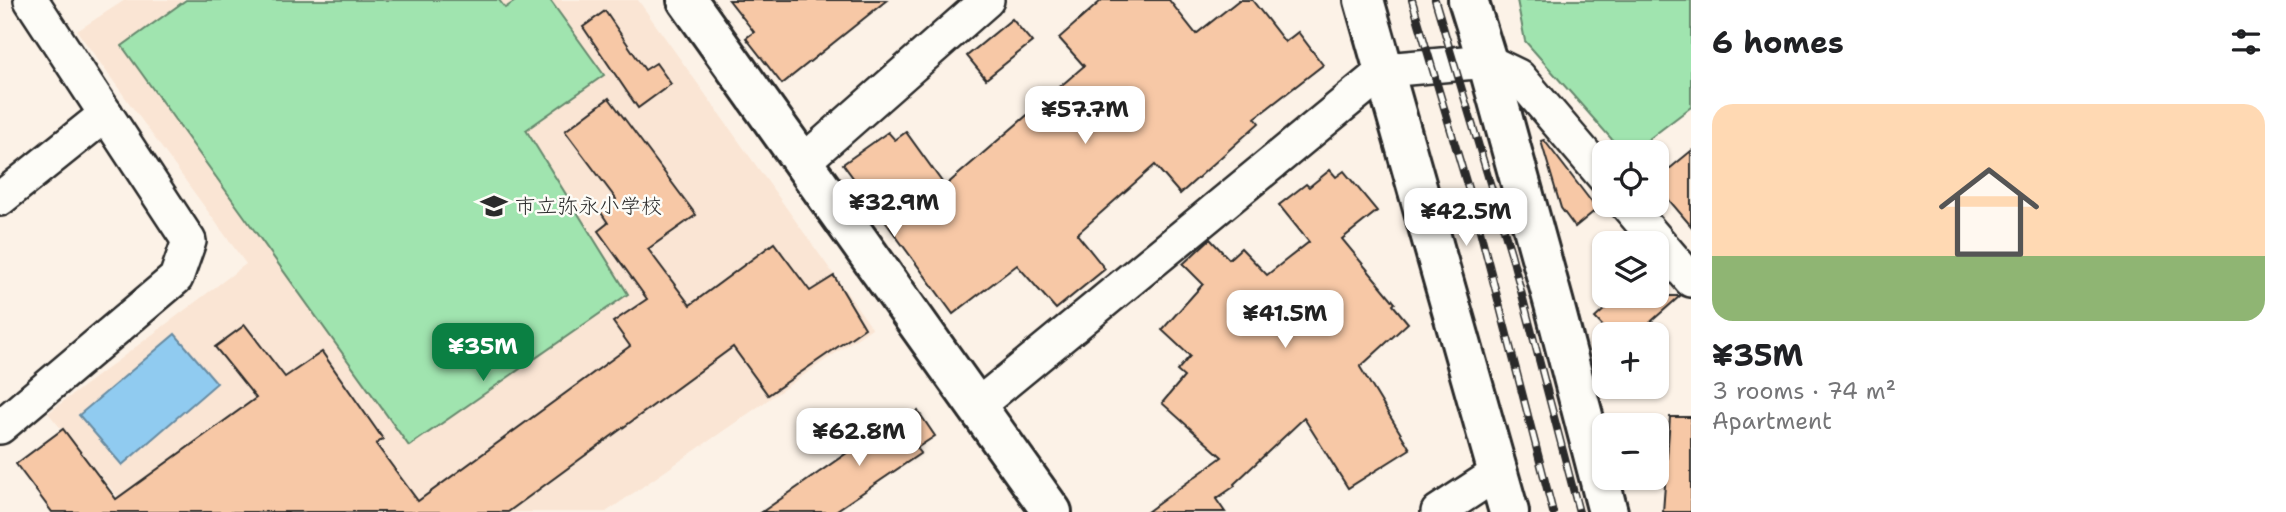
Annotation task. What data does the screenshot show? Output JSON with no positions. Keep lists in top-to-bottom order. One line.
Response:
{"places":{"school or university":["市立弥永小学校"]},"page":{"heading":"6 homes","list":[{"name":"¥35M","note":"3 rooms · 74 m² · Apartment"}],"price":["¥57.7M","¥32.9M","¥42.5M","¥41.5M","¥35M","¥62.8M"],"map_buttons":["+","−"]}}
